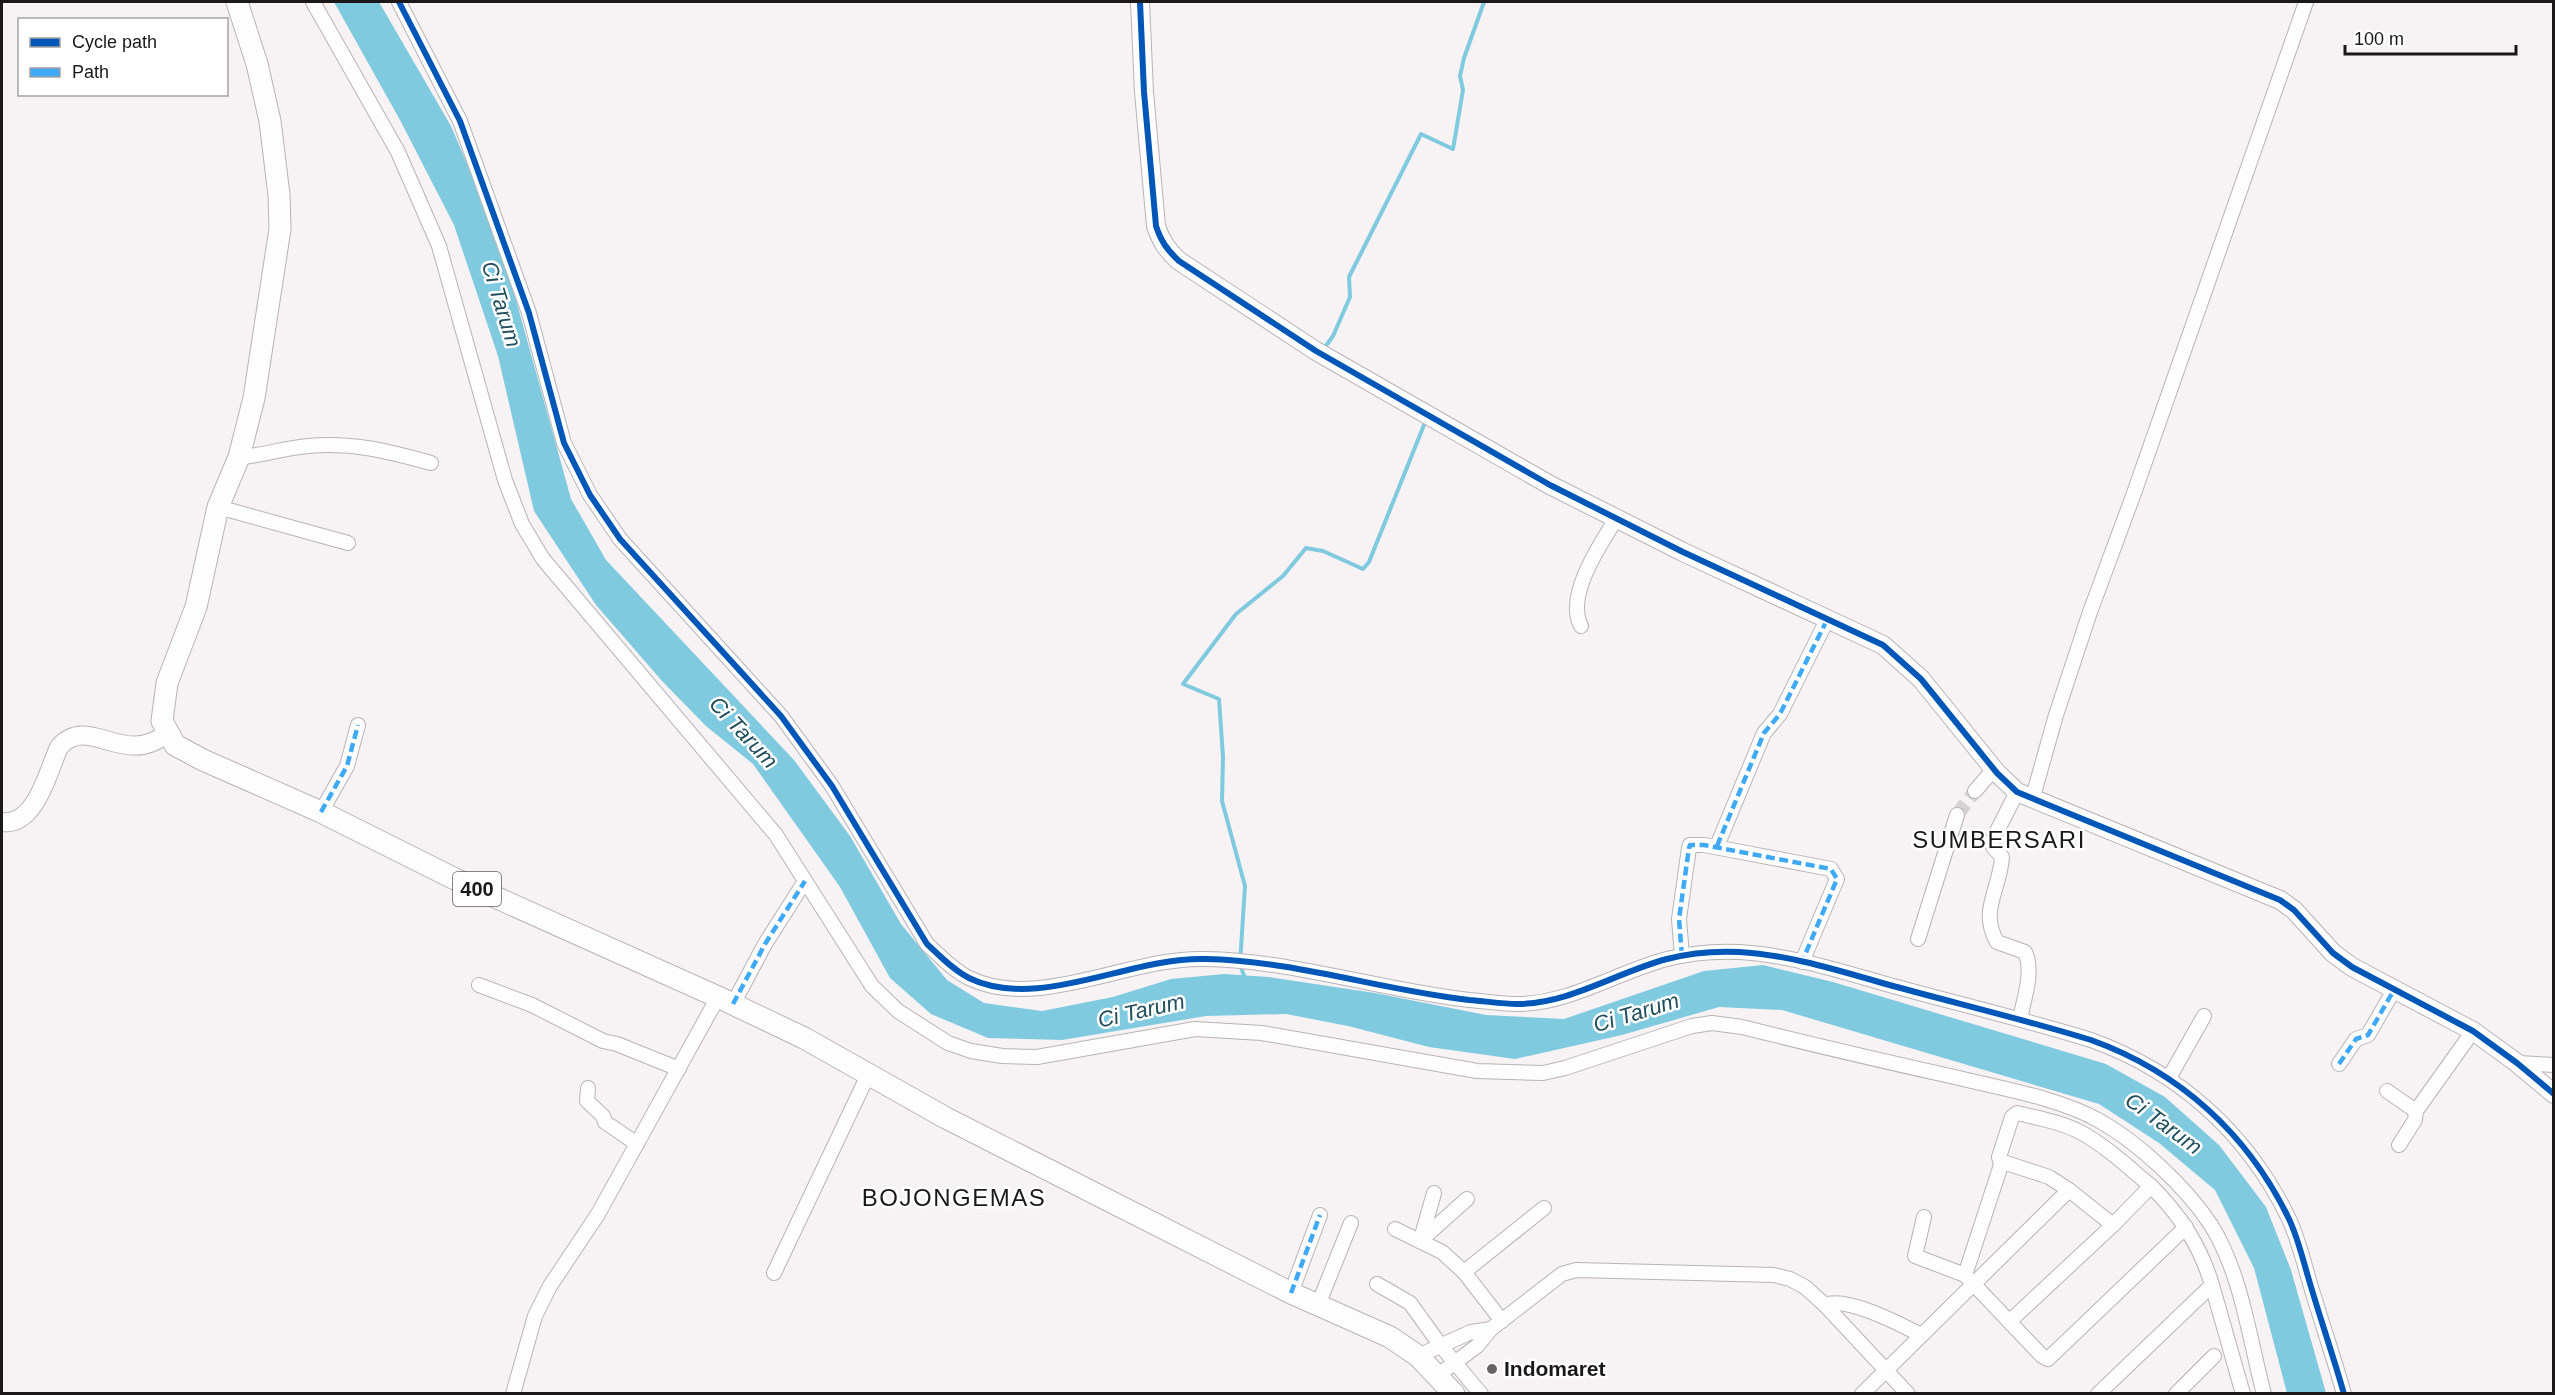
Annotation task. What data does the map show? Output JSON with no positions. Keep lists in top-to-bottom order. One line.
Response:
{"streets":{"main road":["400"]},"districts":["SUMBERSARI","BOJONGEMAS"],"water":["Ci Tarum"],"places":["Indomaret"],"legend":["Cycle path","Path"],"scale_bar":"100 m"}
